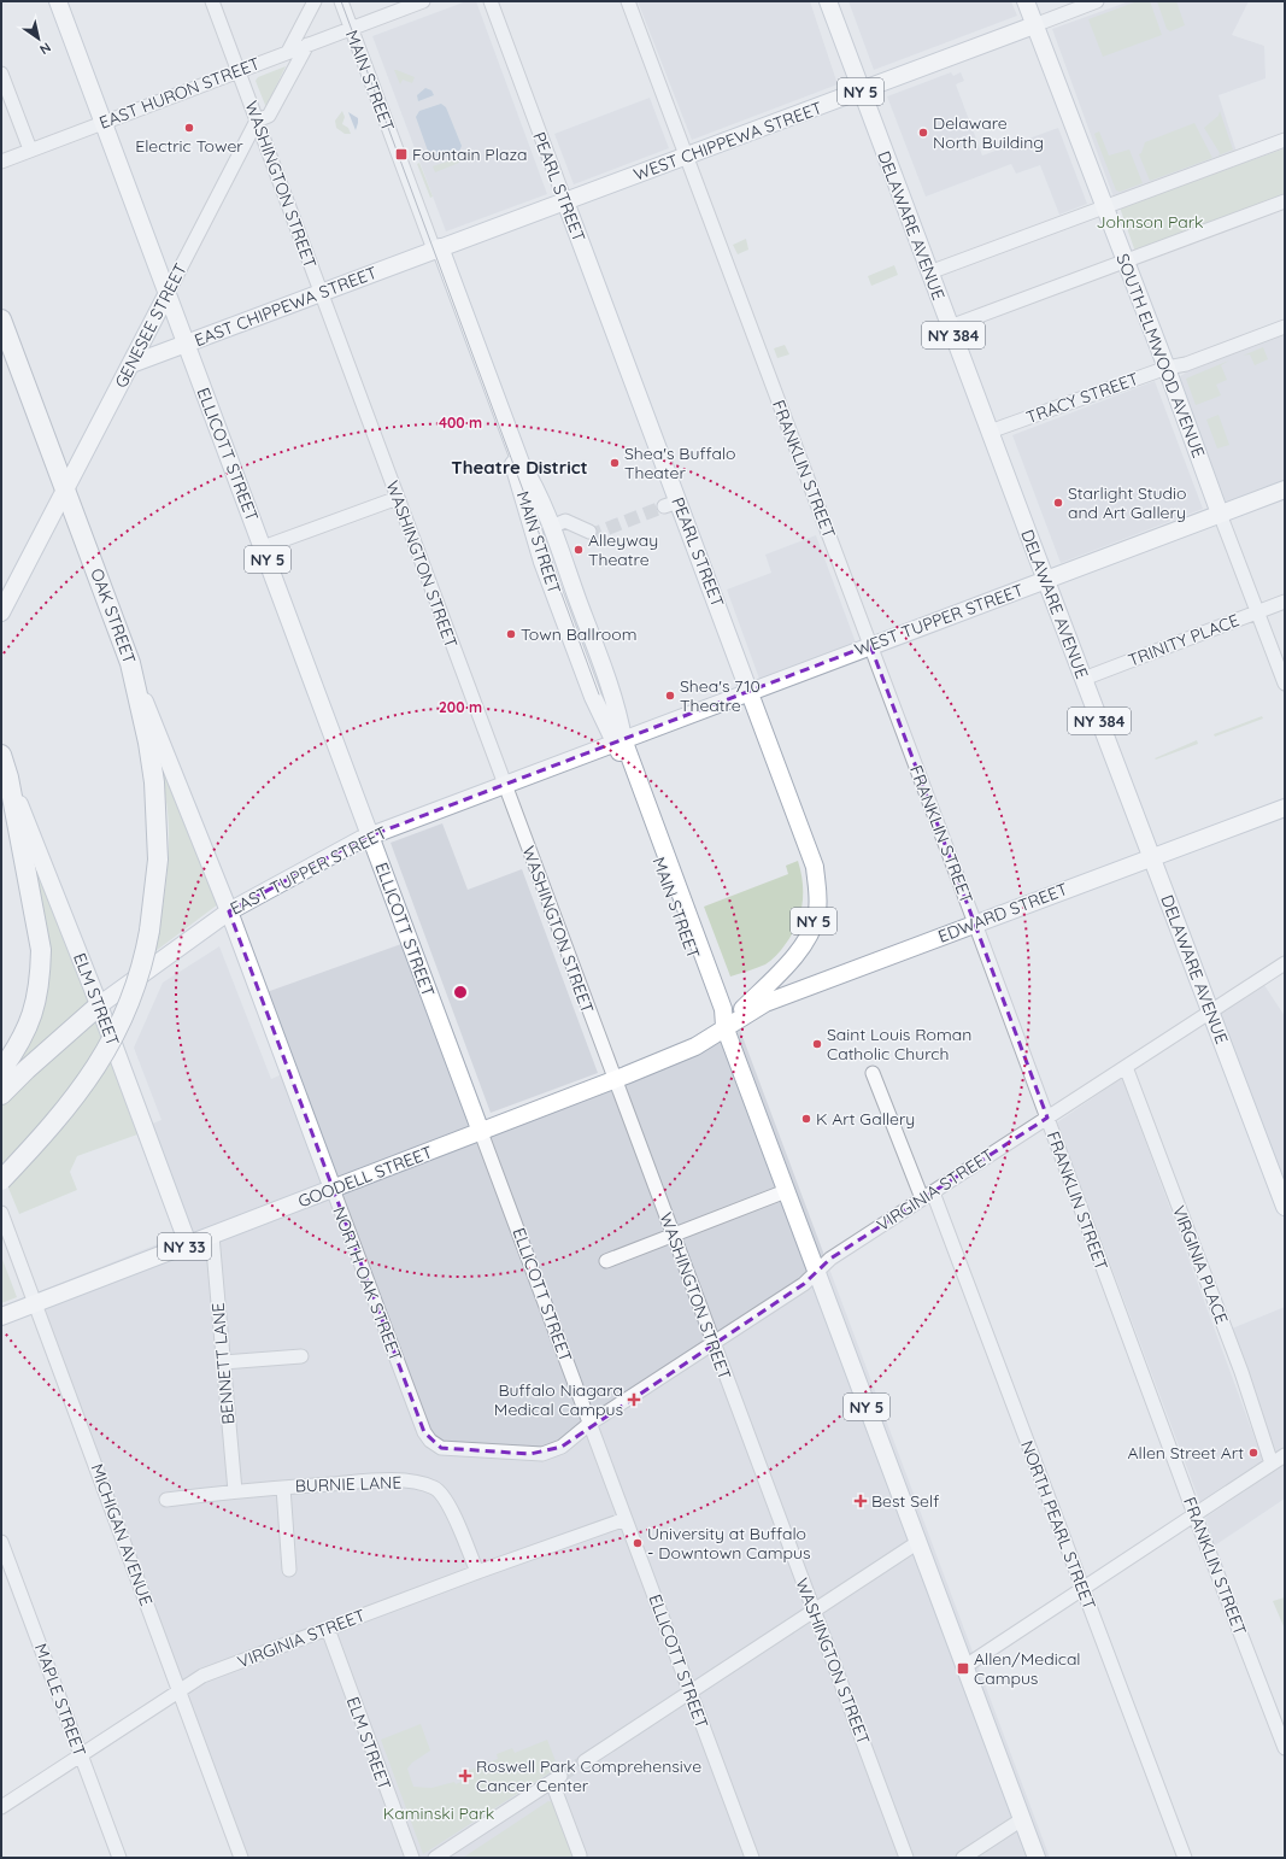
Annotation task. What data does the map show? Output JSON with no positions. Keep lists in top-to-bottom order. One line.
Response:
{"streets":{"highway":["OAK STREET","ELM STREET"],"main road":["MAIN STREET","NY 5","WEST CHIPPEWA STREET","PEARL STREET","DELAWARE AVENUE","EAST CHIPPEWA STREET","GENESEE STREET","NY 384","SOUTH ELMWOOD AVENUE","ELLICOTT STREET","WEST TUPPER STREET","EAST TUPPER STREET","EDWARD STREET","GOODELL STREET","NY 33","NORTH OAK STREET"],"street":["EAST HURON STREET","WASHINGTON STREET","TRACY STREET","FRANKLIN STREET","TRINITY PLACE","VIRGINIA STREET","VIRGINIA PLACE","BENNETT LANE","BURNIE LANE","NORTH PEARL STREET","MICHIGAN AVENUE","MAPLE STREET"]},"crossings":[["MAIN STREET","EAST HURON STREET"],["MAIN STREET","WEST CHIPPEWA STREET"],["MAIN STREET","EAST CHIPPEWA STREET"],["MAIN STREET","WEST TUPPER STREET"],["MAIN STREET","EAST TUPPER STREET"],["NY 5","PEARL STREET"],["NY 5","EDWARD STREET"],["NY 5","GOODELL STREET"],["NY 5","VIRGINIA STREET"],["EAST HURON STREET","WASHINGTON STREET"],["EAST HURON STREET","GENESEE STREET"],["EAST HURON STREET","ELLICOTT STREET"],["WEST CHIPPEWA STREET","PEARL STREET"],["WEST CHIPPEWA STREET","DELAWARE AVENUE"],["WEST CHIPPEWA STREET","EAST CHIPPEWA STREET"],["WEST CHIPPEWA STREET","SOUTH ELMWOOD AVENUE"],["WEST CHIPPEWA STREET","FRANKLIN STREET"],["WASHINGTON STREET","EAST CHIPPEWA STREET"],["WASHINGTON STREET","GENESEE STREET"],["WASHINGTON STREET","EAST TUPPER STREET"],["WASHINGTON STREET","GOODELL STREET"],["WASHINGTON STREET","VIRGINIA STREET"],["PEARL STREET","WEST TUPPER STREET"],["PEARL STREET","EDWARD STREET"],["PEARL STREET","GOODELL STREET"],["DELAWARE AVENUE","TRACY STREET"],["DELAWARE AVENUE","WEST TUPPER STREET"],["DELAWARE AVENUE","TRINITY PLACE"],["DELAWARE AVENUE","EDWARD STREET"],["DELAWARE AVENUE","VIRGINIA STREET"],["EAST CHIPPEWA STREET","GENESEE STREET"],["EAST CHIPPEWA STREET","ELLICOTT STREET"],["GENESEE STREET","ELLICOTT STREET"],["GENESEE STREET","OAK STREET"],["SOUTH ELMWOOD AVENUE","TRACY STREET"],["SOUTH ELMWOOD AVENUE","WEST TUPPER STREET"],["SOUTH ELMWOOD AVENUE","TRINITY PLACE"],["ELLICOTT STREET","EAST TUPPER STREET"],["ELLICOTT STREET","GOODELL STREET"],["ELLICOTT STREET","VIRGINIA STREET"],["ELLICOTT STREET","NORTH OAK STREET"],["FRANKLIN STREET","WEST TUPPER STREET"],["FRANKLIN STREET","EDWARD STREET"],["FRANKLIN STREET","VIRGINIA STREET"],["OAK STREET","EAST TUPPER STREET"],["OAK STREET","NORTH OAK STREET"],["WEST TUPPER STREET","EAST TUPPER STREET"],["EAST TUPPER STREET","ELM STREET"],["EAST TUPPER STREET","NORTH OAK STREET"],["EDWARD STREET","GOODELL STREET"],["ELM STREET","GOODELL STREET"],["ELM STREET","VIRGINIA STREET"],["GOODELL STREET","NORTH OAK STREET"],["GOODELL STREET","BENNETT LANE"],["GOODELL STREET","MICHIGAN AVENUE"],["VIRGINIA STREET","VIRGINIA PLACE"],["VIRGINIA STREET","NORTH OAK STREET"],["VIRGINIA STREET","BURNIE LANE"],["VIRGINIA STREET","NORTH PEARL STREET"],["VIRGINIA STREET","MICHIGAN AVENUE"],["VIRGINIA STREET","MAPLE STREET"],["BENNETT LANE","BURNIE LANE"]],"districts":["Theatre District"],"parks":["Johnson Park","Kaminski Park"],"places":{"other":["Electric Tower","Delaware North Building","Shea's Buffalo Theater","Starlight Studio and Art Gallery","Alleyway Theatre","Town Ballroom","Shea's 710 Theatre","Saint Louis Roman Catholic Church","K Art Gallery","Allen Street Art","University at Buffalo - Downtown Campus"],"transit":["Fountain Plaza","Allen/Medical Campus"],"health":["Buffalo Niagara Medical Campus","Best Self","Roswell Park Comprehensive Cancer Center"]},"north":"bottom right","rings":["400 m","200 m"]}
